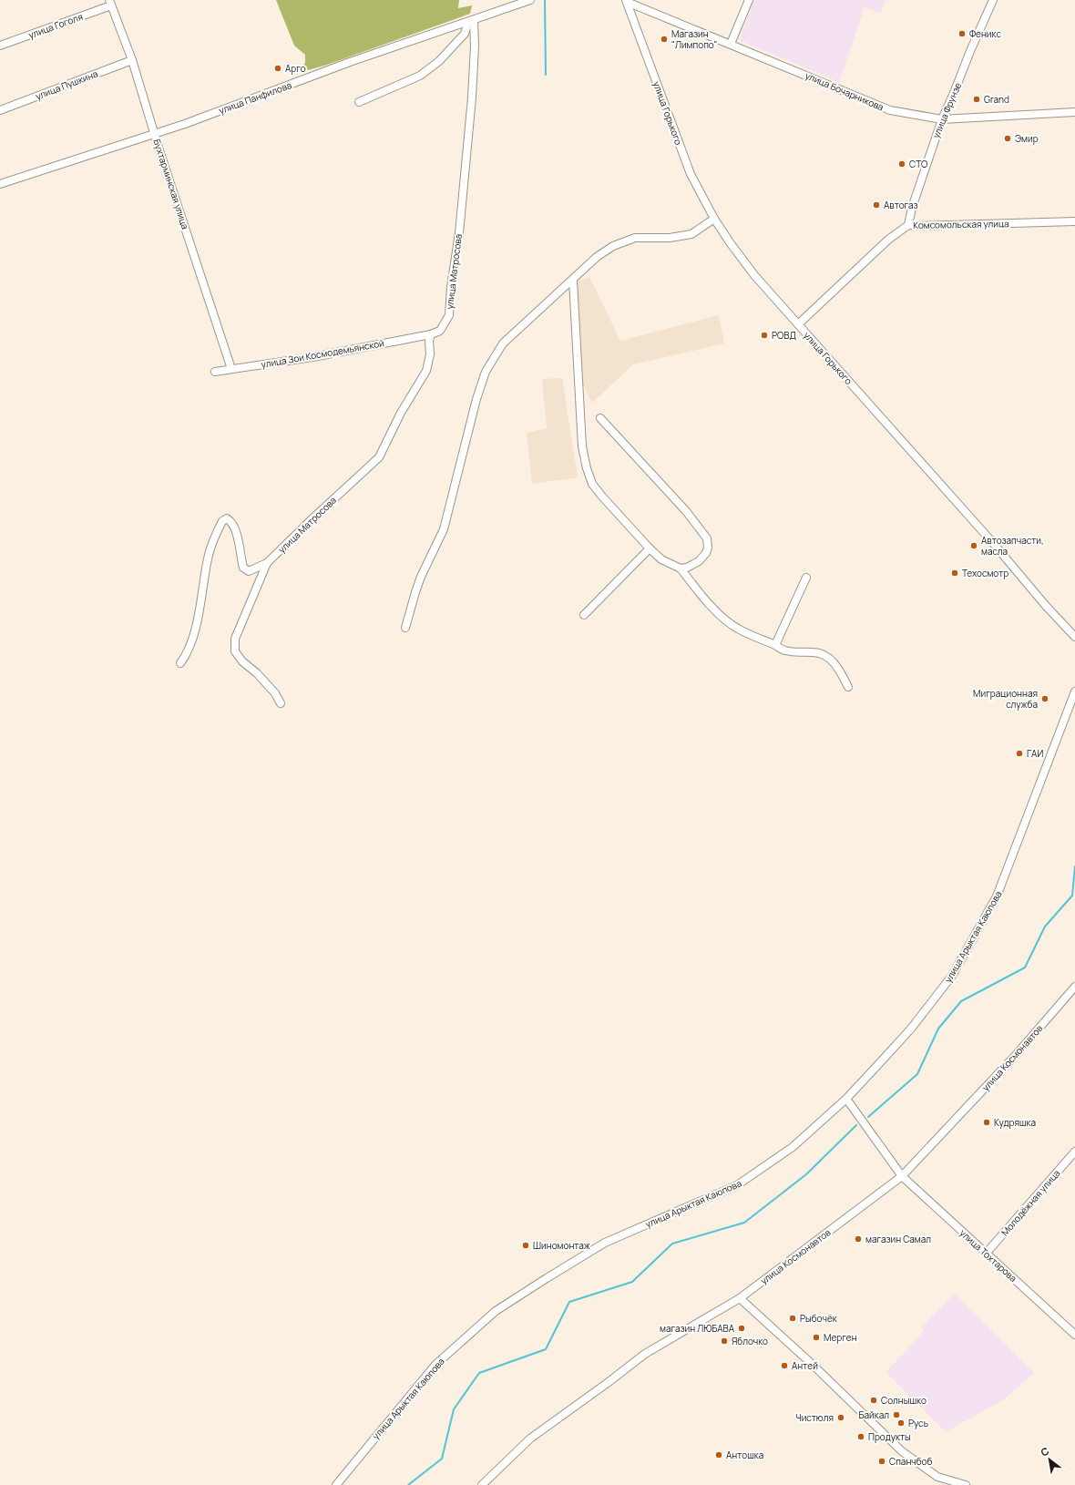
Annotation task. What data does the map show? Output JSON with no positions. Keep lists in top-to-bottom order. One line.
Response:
{"streets":{"street":["улица Гоголя","улица Пушкина","улица Бочарникова","улица Панфилова","улица Фрунзе","улица Горького","Бухтарминская улица","Комсомольская улица","улица Матросова","улица Зои Космодемьянской","улица Арыктая Каюпова","улица Космонавтов","Молодёжная улица","улица Тохтарова"]},"crossings":[["улица Гоголя","Бухтарминская улица"],["улица Пушкина","Бухтарминская улица"],["улица Бочарникова","улица Фрунзе"],["улица Бочарникова","улица Горького"],["улица Панфилова","Бухтарминская улица"],["улица Панфилова","улица Матросова"],["улица Фрунзе","Комсомольская улица"],["улица Горького","Комсомольская улица"],["Бухтарминская улица","улица Зои Космодемьянской"],["улица Матросова","улица Зои Космодемьянской"],["улица Арыктая Каюпова","улица Тохтарова"],["улица Космонавтов","улица Тохтарова"],["Молодёжная улица","улица Тохтарова"]],"places":["Феникс","Магазин \"Лимпопо\"","Арго","Grand","Эмир","СТО","Автогаз","РОВД","Автозапчасти, масла","Техосмотр","Миграционная служба","ГАИ","Кудряшка","магазин Самал","Шиномонтаж","Рыбочёк","магазин ЛЮБАВА","Мерген","Яблочко","Антей","Солнышко","Байкал","Чистюля","Русь","Продукты","Антошка","Спанчбоб"],"north":"top left"}
